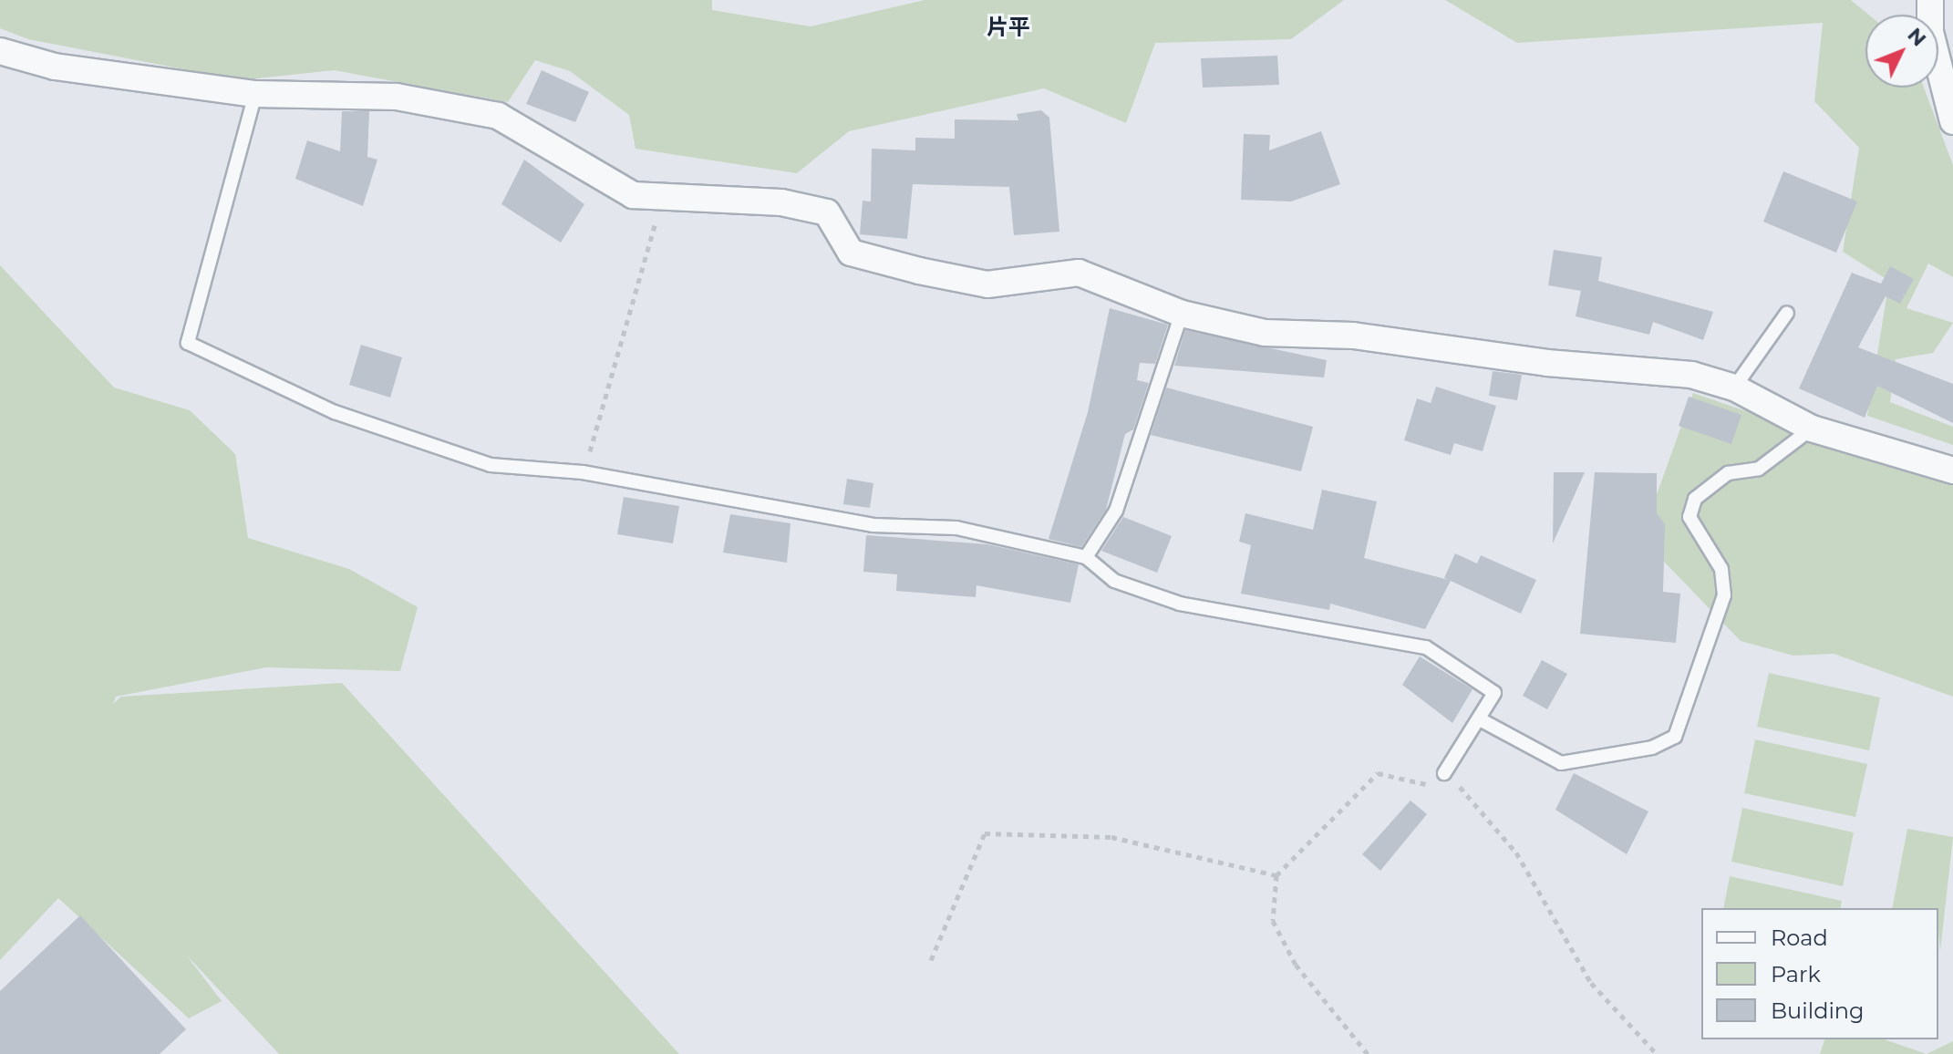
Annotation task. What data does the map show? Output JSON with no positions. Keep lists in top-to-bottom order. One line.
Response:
{"districts":["片平"],"legend":["Road","Park","Building"],"north":"top right"}
